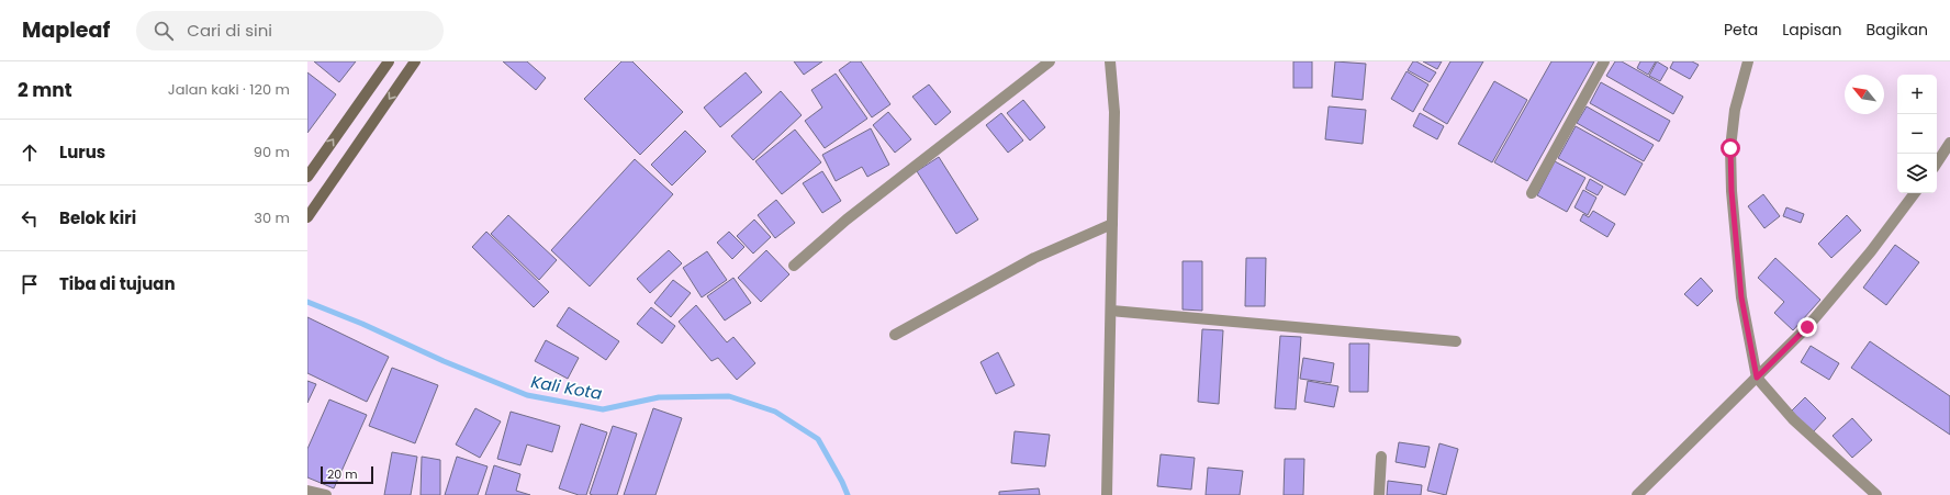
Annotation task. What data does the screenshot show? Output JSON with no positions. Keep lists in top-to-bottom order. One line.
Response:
{"water":["Kali Kota"],"scale_bar":"20 m","north":"top left","page":{"header":"Mapleaf","search":"Cari di sini","nav":["Peta","Lapisan","Bagikan"],"heading":["2 mnt","Jalan kaki · 120 m"],"map_buttons":["+","−"],"list":[["Lurus","90 m"],["Belok kiri","30 m"],"Tiba di tujuan"],"scale":"20 m"}}
